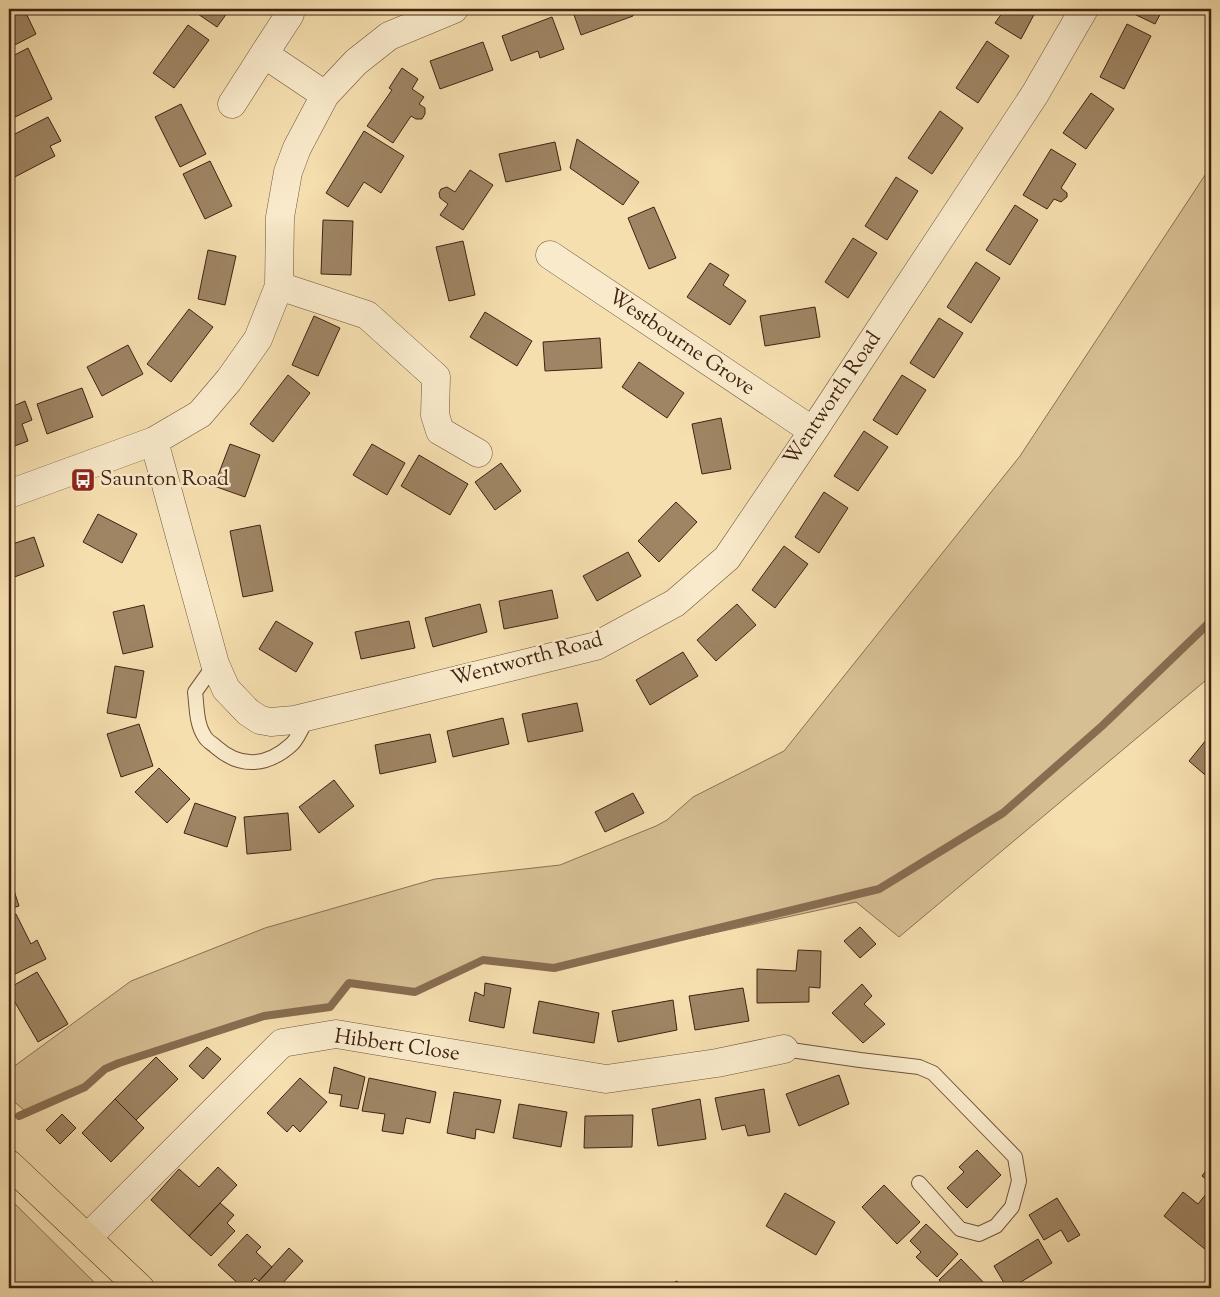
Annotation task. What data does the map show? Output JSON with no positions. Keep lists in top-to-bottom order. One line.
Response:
{"streets":{"street":["Westbourne Grove","Wentworth Road","Hibbert Close"]},"crossings":[["Westbourne Grove","Wentworth Road"]],"places":{"bus stop":["Saunton Road"]}}
